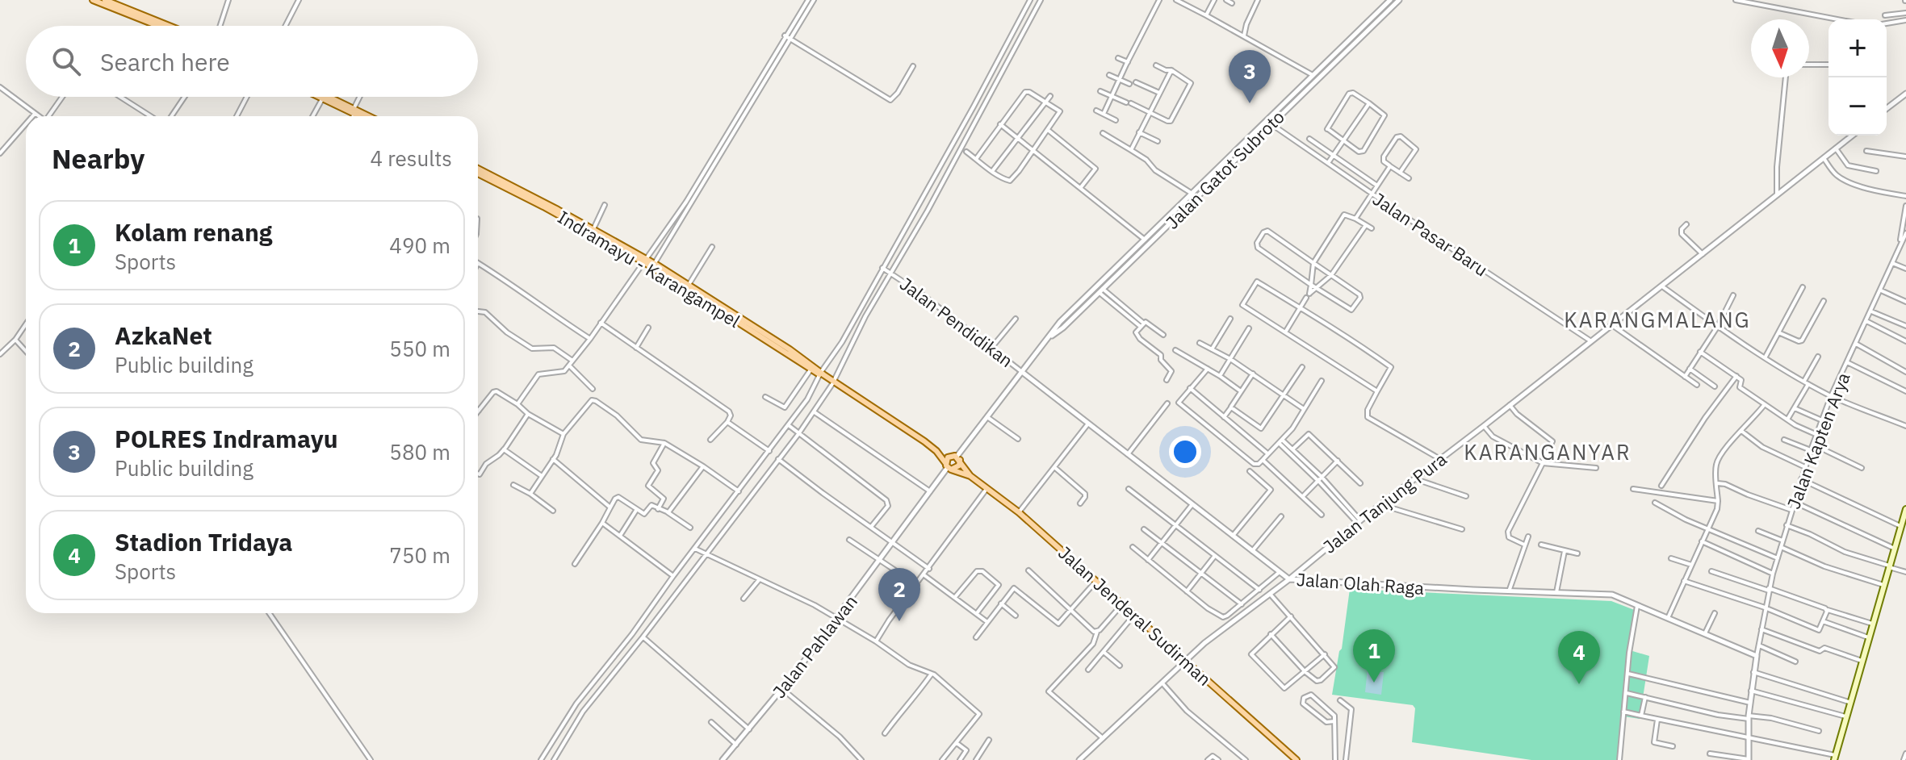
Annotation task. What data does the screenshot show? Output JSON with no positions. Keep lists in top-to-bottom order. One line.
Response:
{"streets":{"main road":["Indramayu - Karangampel","Jalan Jenderal Sudirman"],"street":["Jalan Gatot Subroto","Jalan Pasar Baru","Jalan Pendidikan","Jalan Kapten Arya","Jalan Tanjung Pura","Jalan Olah Raga","Jalan Pahlawan"]},"crossings":[["Jalan Gatot Subroto","Jalan Pasar Baru"],["Jalan Gatot Subroto","Jalan Pendidikan"],["Jalan Gatot Subroto","Jalan Olah Raga"],["Jalan Pasar Baru","Jalan Tanjung Pura"],["Jalan Pendidikan","Jalan Olah Raga"],["Jalan Kapten Arya","Jalan Olah Raga"],["Jalan Tanjung Pura","Jalan Olah Raga"],["Jalan Tanjung Pura","Jalan Jenderal Sudirman"]],"districts":["KARANGMALANG","KARANGANYAR"],"north":"bottom","page":{"map_buttons":["+","−"],"search":"Search here","pins":["3","2","1","4"],"heading":["Nearby","4 results"],"list":[{"mark":"1","name":"Kolam renang","note":"Sports","value":"490 m"},{"mark":"2","name":"AzkaNet","note":"Public building","value":"550 m"},{"mark":"3","name":"POLRES Indramayu","note":"Public building","value":"580 m"},{"mark":"4","name":"Stadion Tridaya","note":"Sports","value":"750 m"}]}}
